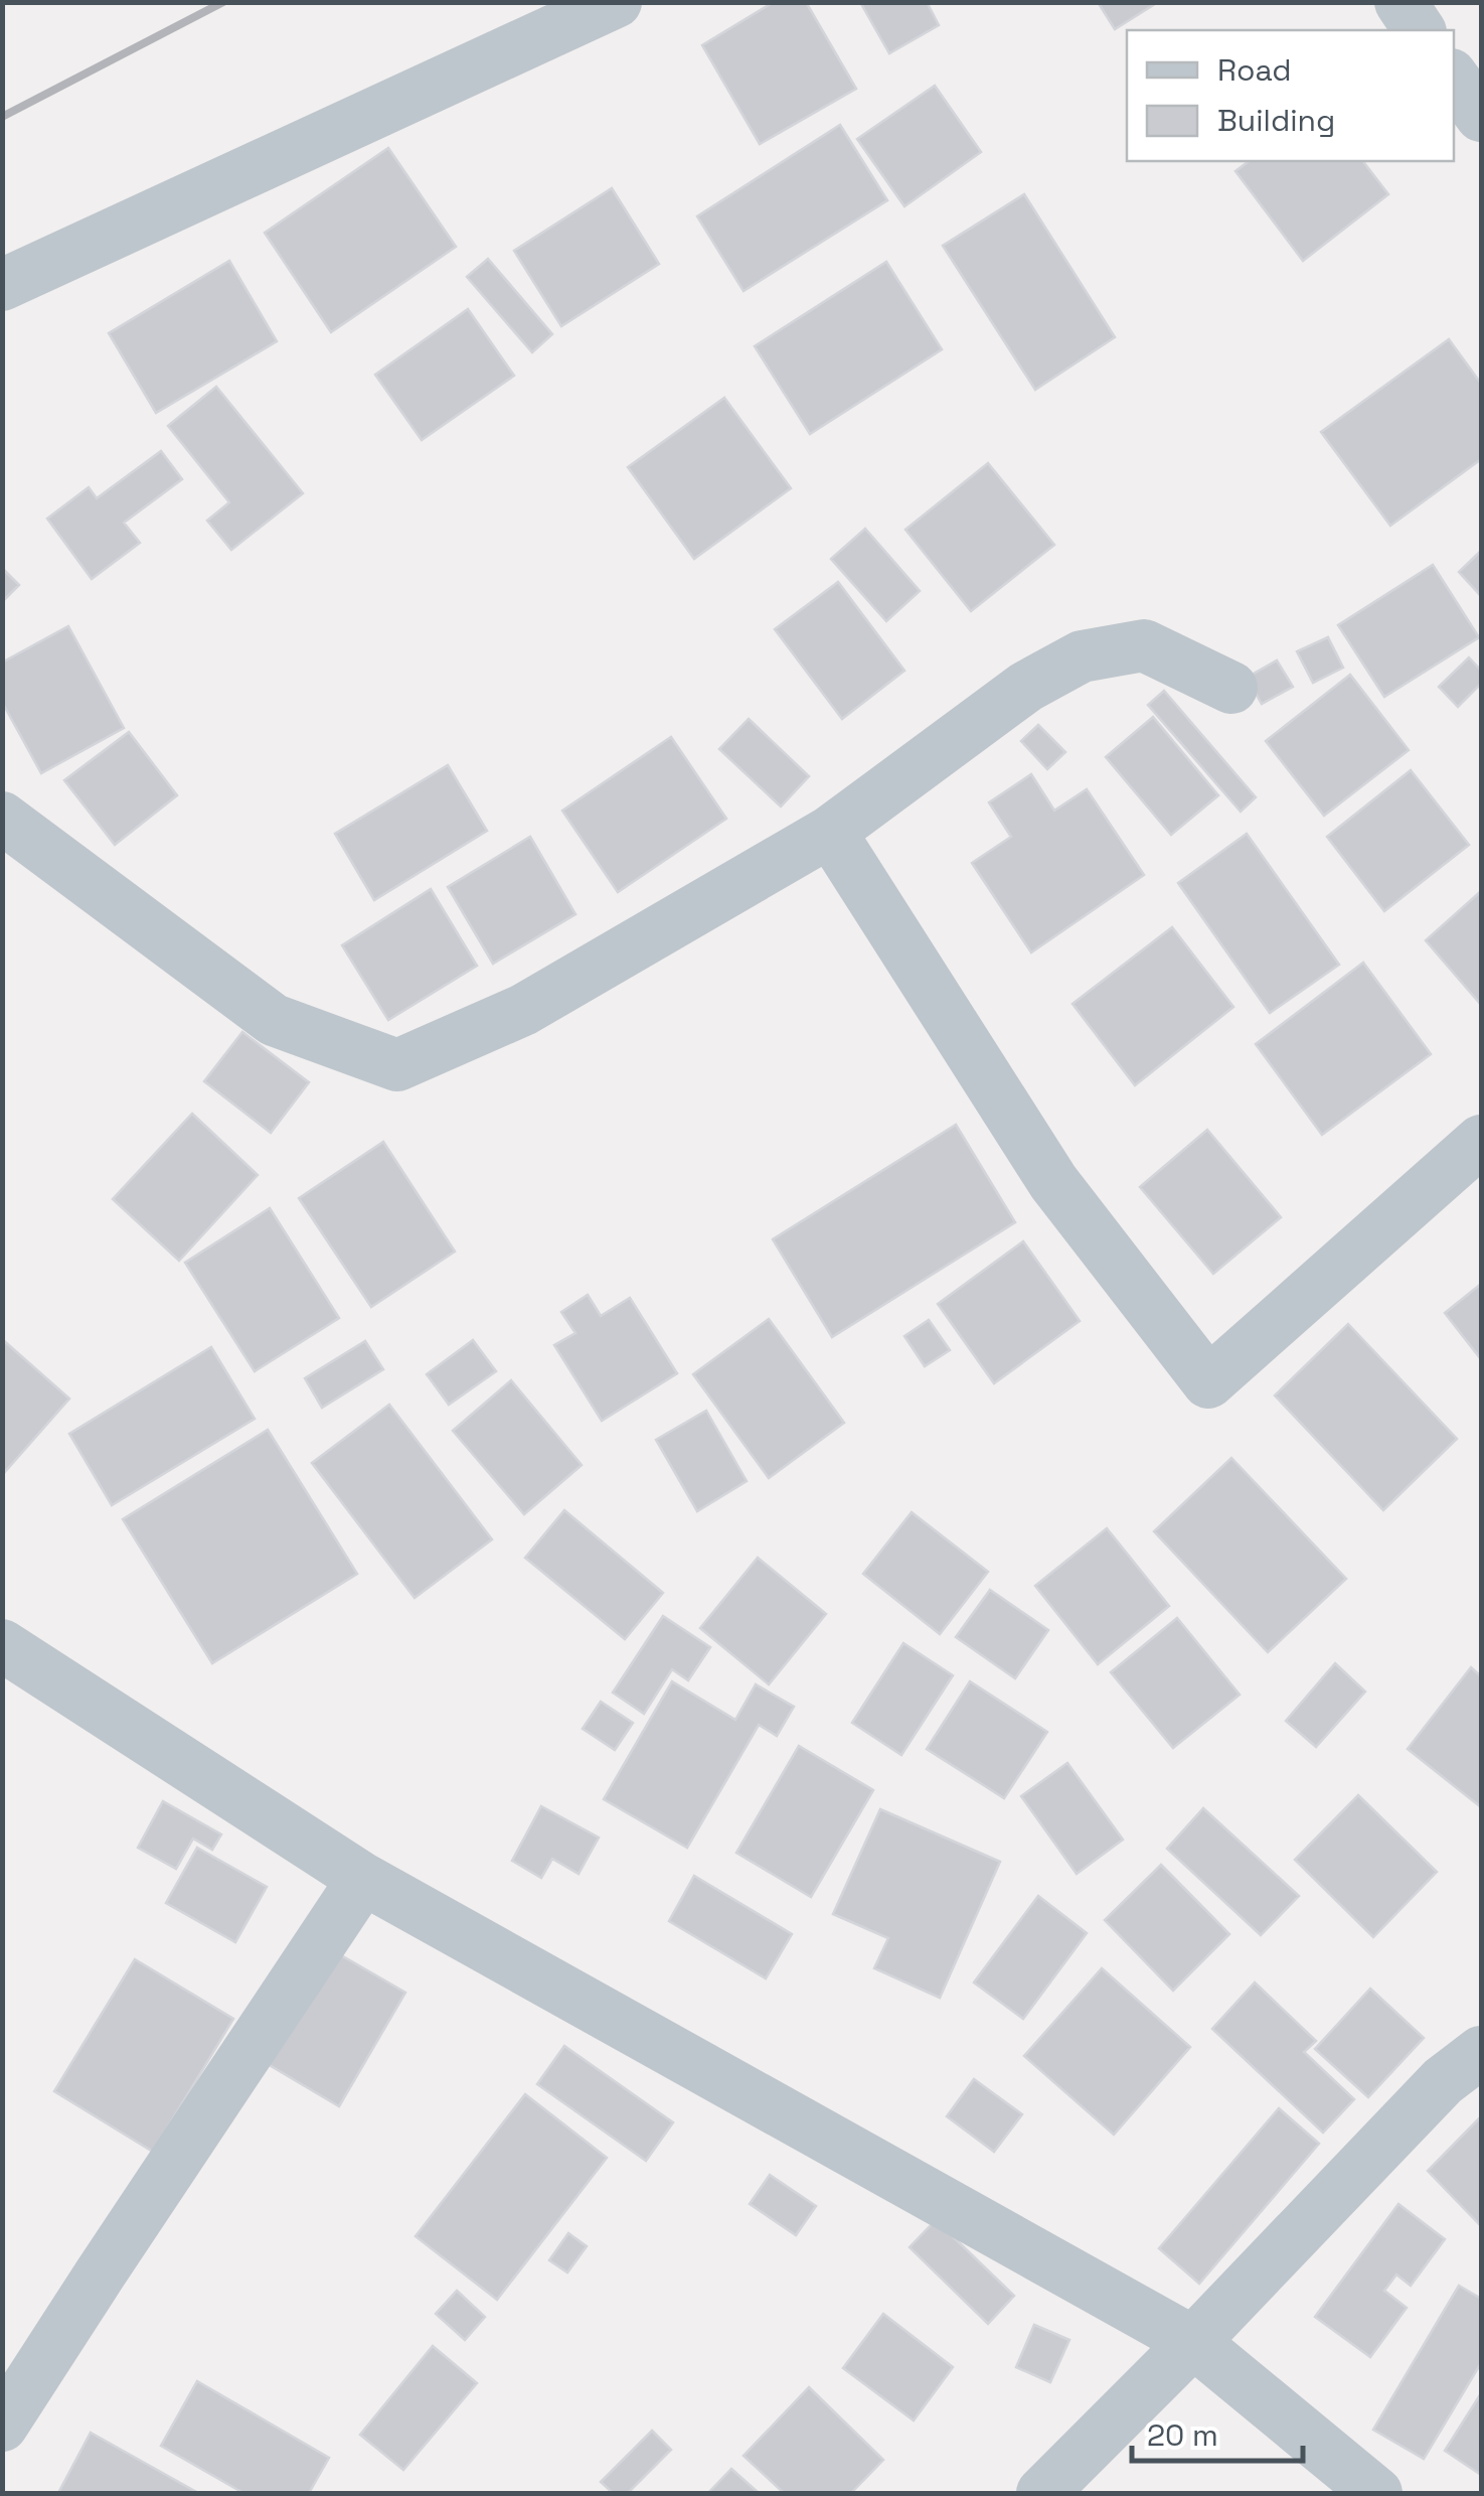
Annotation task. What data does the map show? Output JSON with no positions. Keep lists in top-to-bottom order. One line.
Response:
{"legend":["Road","Building"],"scale_bar":"20 m"}
